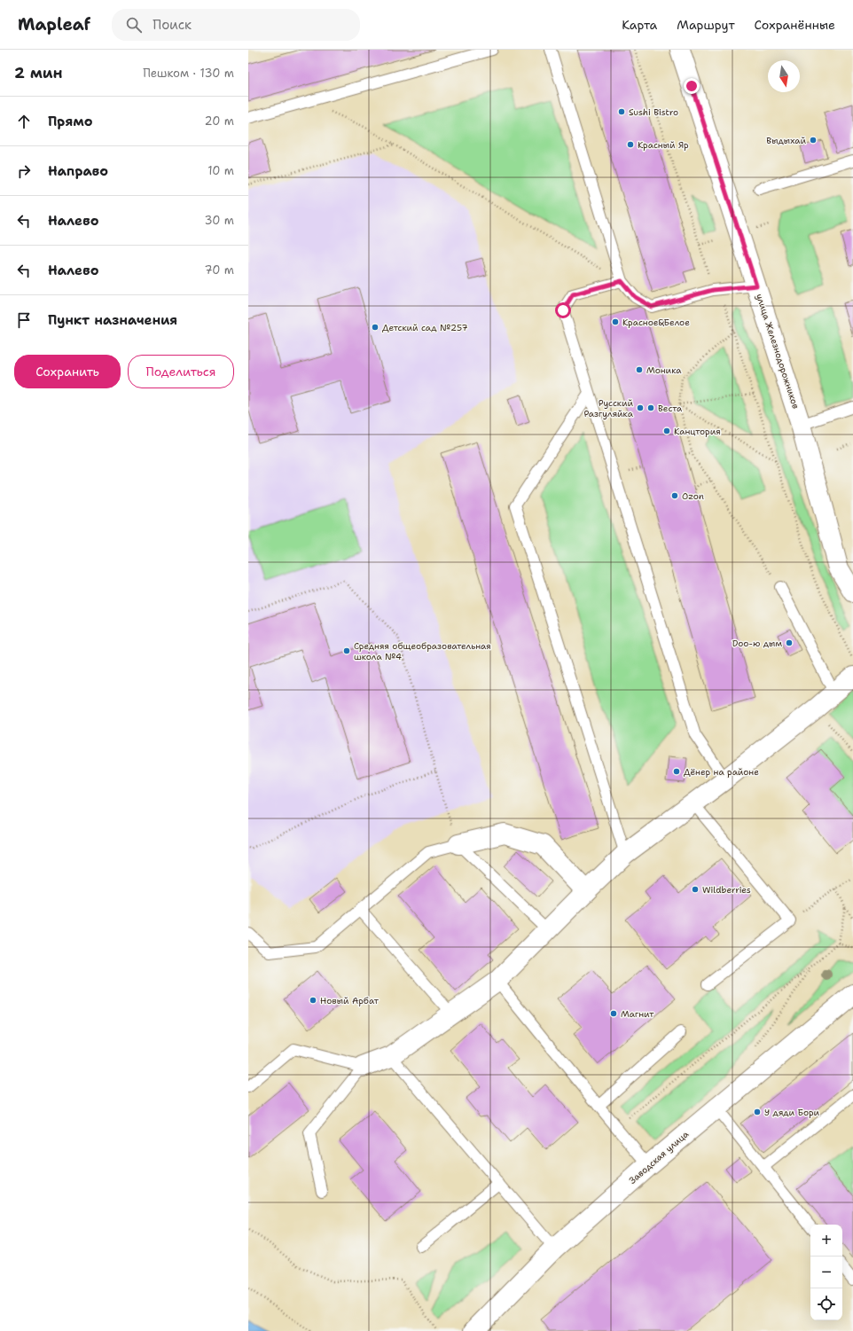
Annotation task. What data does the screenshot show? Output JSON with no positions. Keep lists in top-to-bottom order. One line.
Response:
{"streets":{"street":["улица Железнодорожников","Заводская улица"]},"places":["Sushi Bistro","Выдыхай","Красный Яр","Красное&Белое","Детский сад №257","Моника","Русский Разгуляйка","Веста","Канцтория","Ozon","Doo-ю дым","Средняя общеобразовательная школа №4","Дёнер на районе","Wildberries","Новый Арбат","Магнит","У дяди Бори"],"north":"bottom","page":{"header":"Mapleaf","search":"Поиск","nav":["Карта","Маршрут","Сохранённые"],"heading":["2 мин","Пешком · 130 m"],"list":[["Прямо","20 m"],["Направо","10 m"],["Налево","30 m"],["Налево","70 m"],"Пункт назначения"],"buttons":["Сохранить","Поделиться"],"map_buttons":["+","−"]}}
